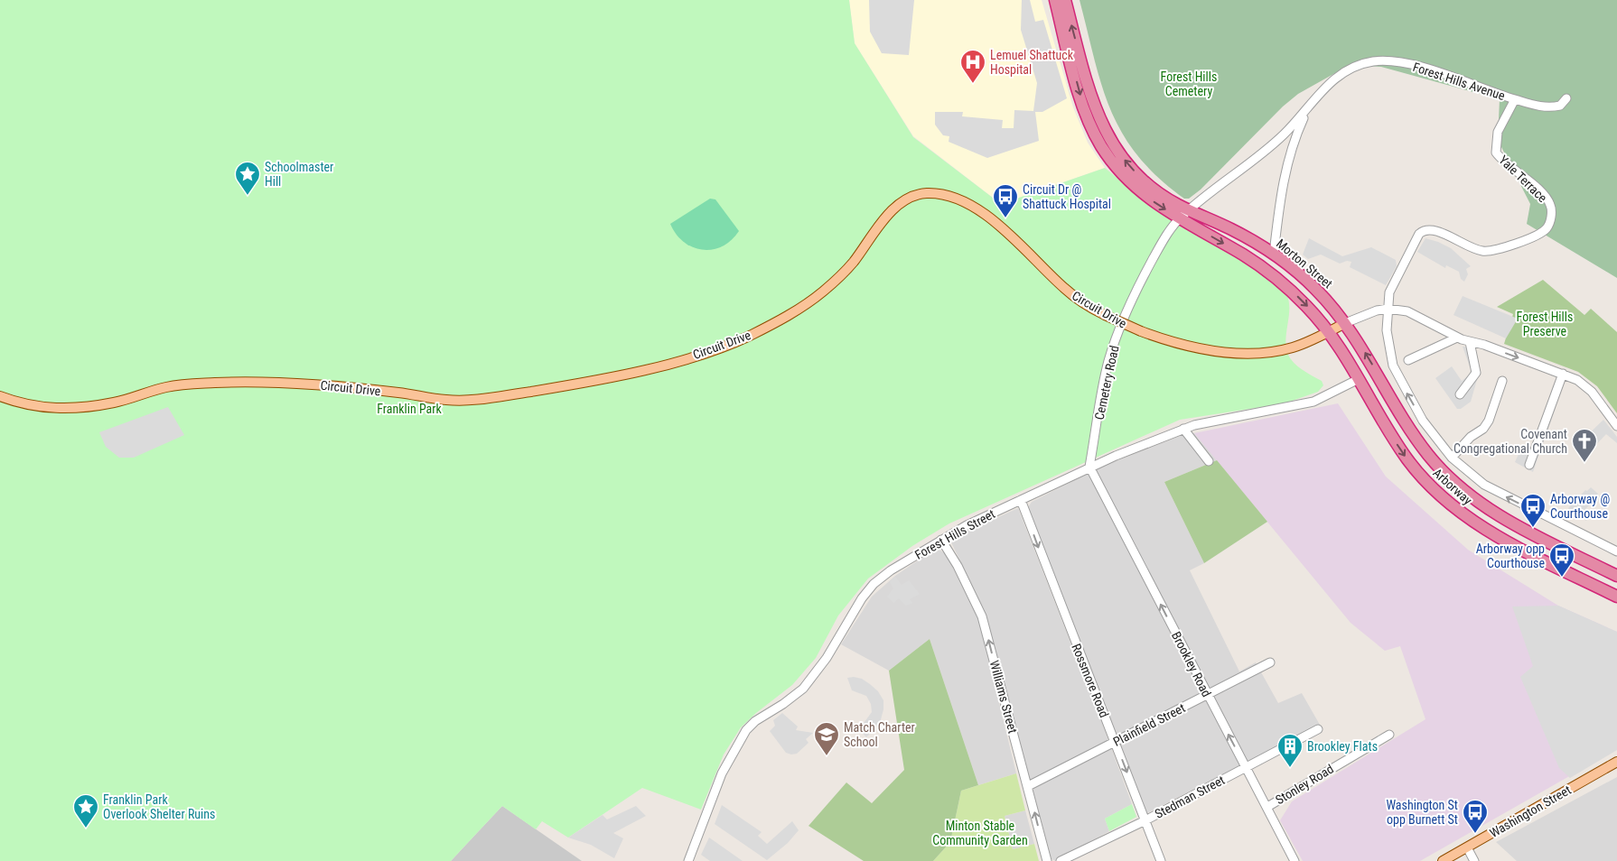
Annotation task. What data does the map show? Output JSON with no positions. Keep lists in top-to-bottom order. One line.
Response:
{"streets":{"highway":["Morton Street","Arborway"],"main road":["Circuit Drive","Washington Street"],"street":["Forest Hills Avenue","Yale Terrace","Cemetery Road","Forest Hills Street","Brookley Road","Rossmore Road","Williams Street","Plainfield Street","Stonley Road","Stedman Street"]},"crossings":[["Forest Hills Avenue","Yale Terrace"],["Forest Hills Avenue","Morton Street"],["Forest Hills Avenue","Cemetery Road"],["Yale Terrace","Arborway"],["Morton Street","Circuit Drive"],["Morton Street","Cemetery Road"],["Morton Street","Arborway"],["Circuit Drive","Arborway"],["Cemetery Road","Forest Hills Street"],["Cemetery Road","Brookley Road"],["Arborway","Forest Hills Street"],["Forest Hills Street","Brookley Road"],["Forest Hills Street","Rossmore Road"],["Forest Hills Street","Williams Street"],["Brookley Road","Plainfield Street"],["Brookley Road","Stonley Road"],["Brookley Road","Stedman Street"],["Rossmore Road","Plainfield Street"],["Rossmore Road","Stedman Street"],["Williams Street","Plainfield Street"]],"one_way":["Brookley Road","Rossmore Road","Williams Street"],"parks":["Forest Hills Cemetery","Forest Hills Preserve","Franklin Park","Minton Stable Community Garden"],"places":{"hospital":["Lemuel Shattuck Hospital"],"place":["Schoolmaster Hill","Franklin Park Overlook Shelter Ruins"],"bus stop":["Circuit Dr @ Shattuck Hospital","Arborway @ Courthouse","Arborway opp Courthouse","Washington St opp Burnett St"],"church":["Covenant Congregational Church"],"school or university":["Match Charter School"],"building":["Brookley Flats"]}}
